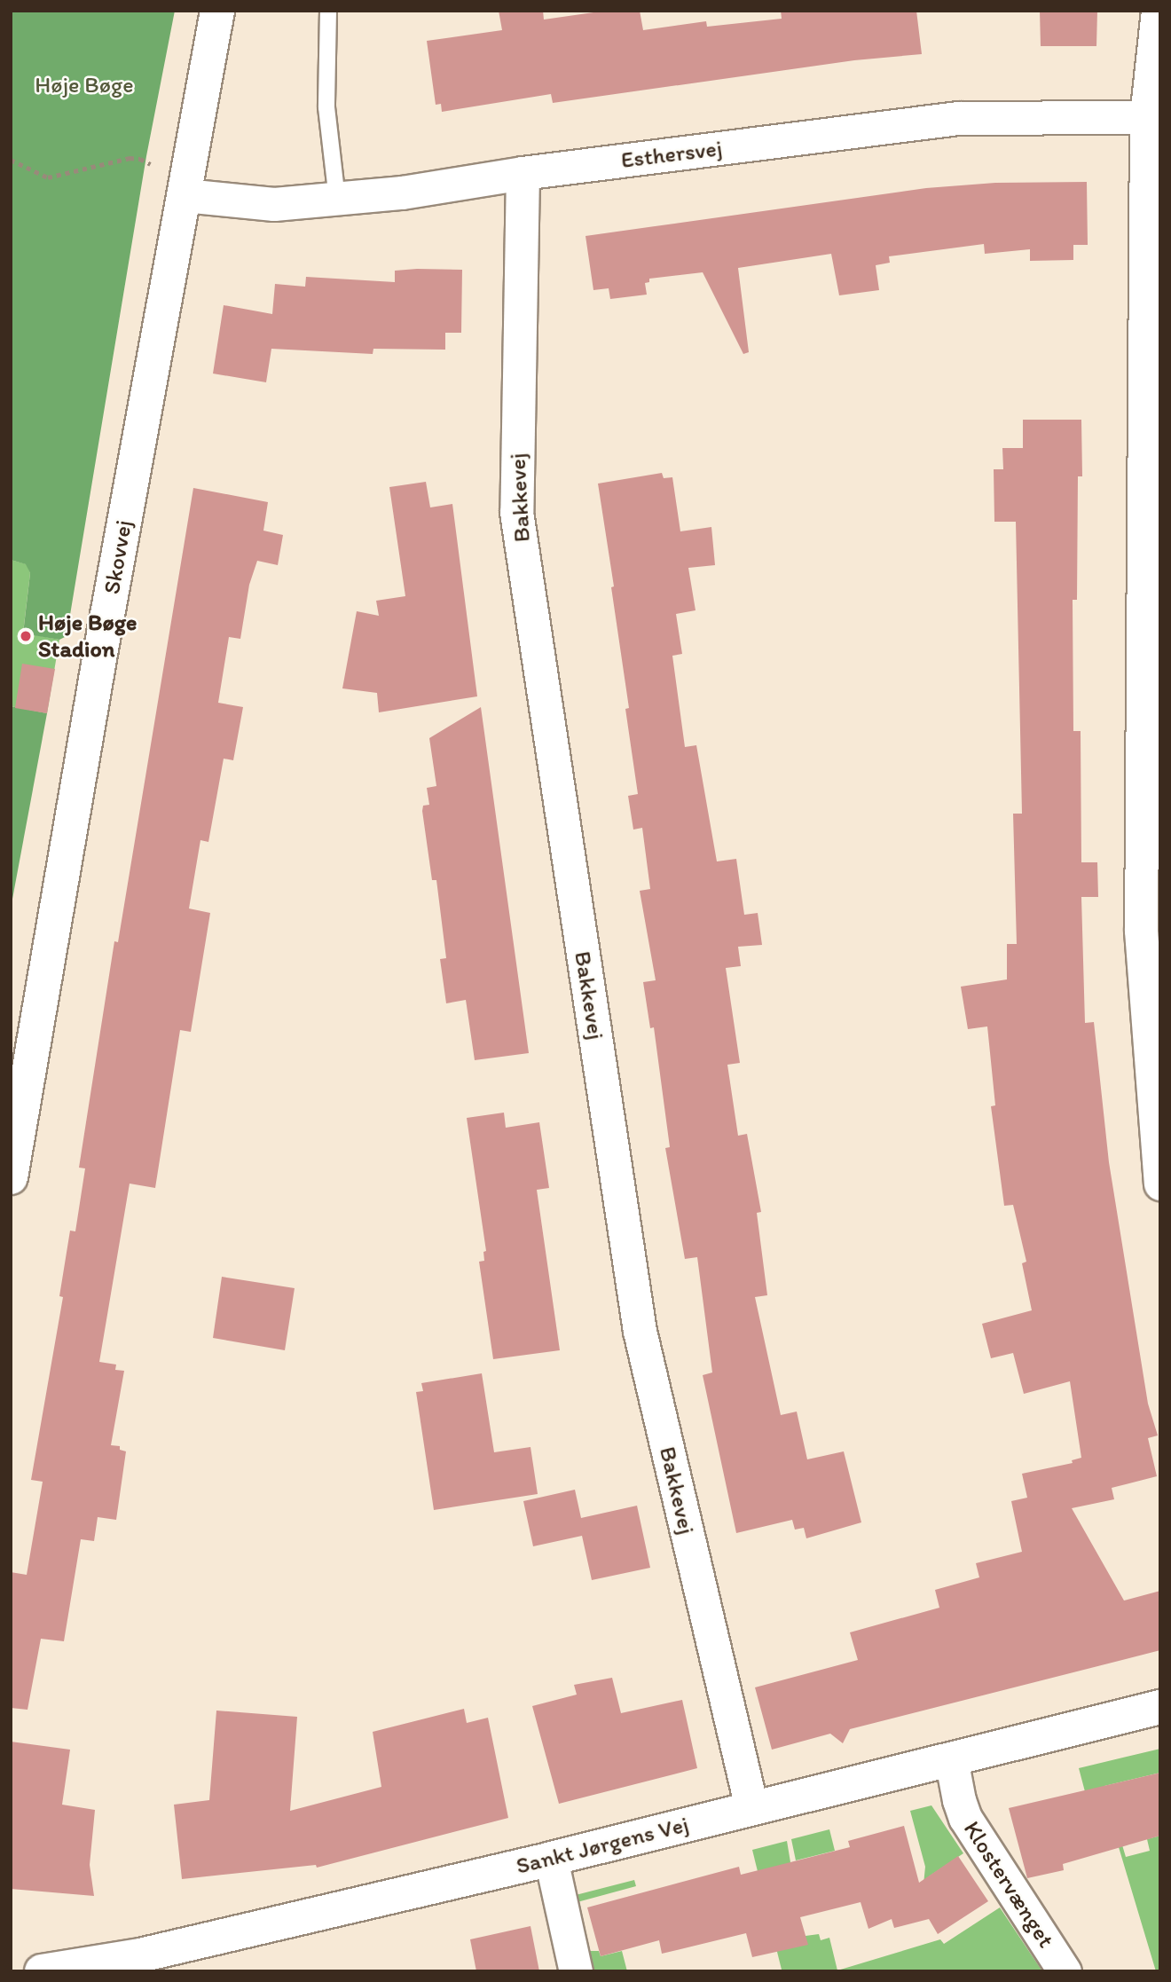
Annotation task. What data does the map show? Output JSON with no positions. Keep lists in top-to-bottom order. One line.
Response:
{"streets":{"street":["Esthersvej","Bakkevej","Skovvej","Sankt Jørgens Vej","Klostervænget"]},"crossings":[["Esthersvej","Bakkevej"],["Esthersvej","Skovvej"],["Bakkevej","Sankt Jørgens Vej"],["Sankt Jørgens Vej","Klostervænget"]],"parks":["Høje Bøge"],"places":["Høje Bøge Stadion"]}
